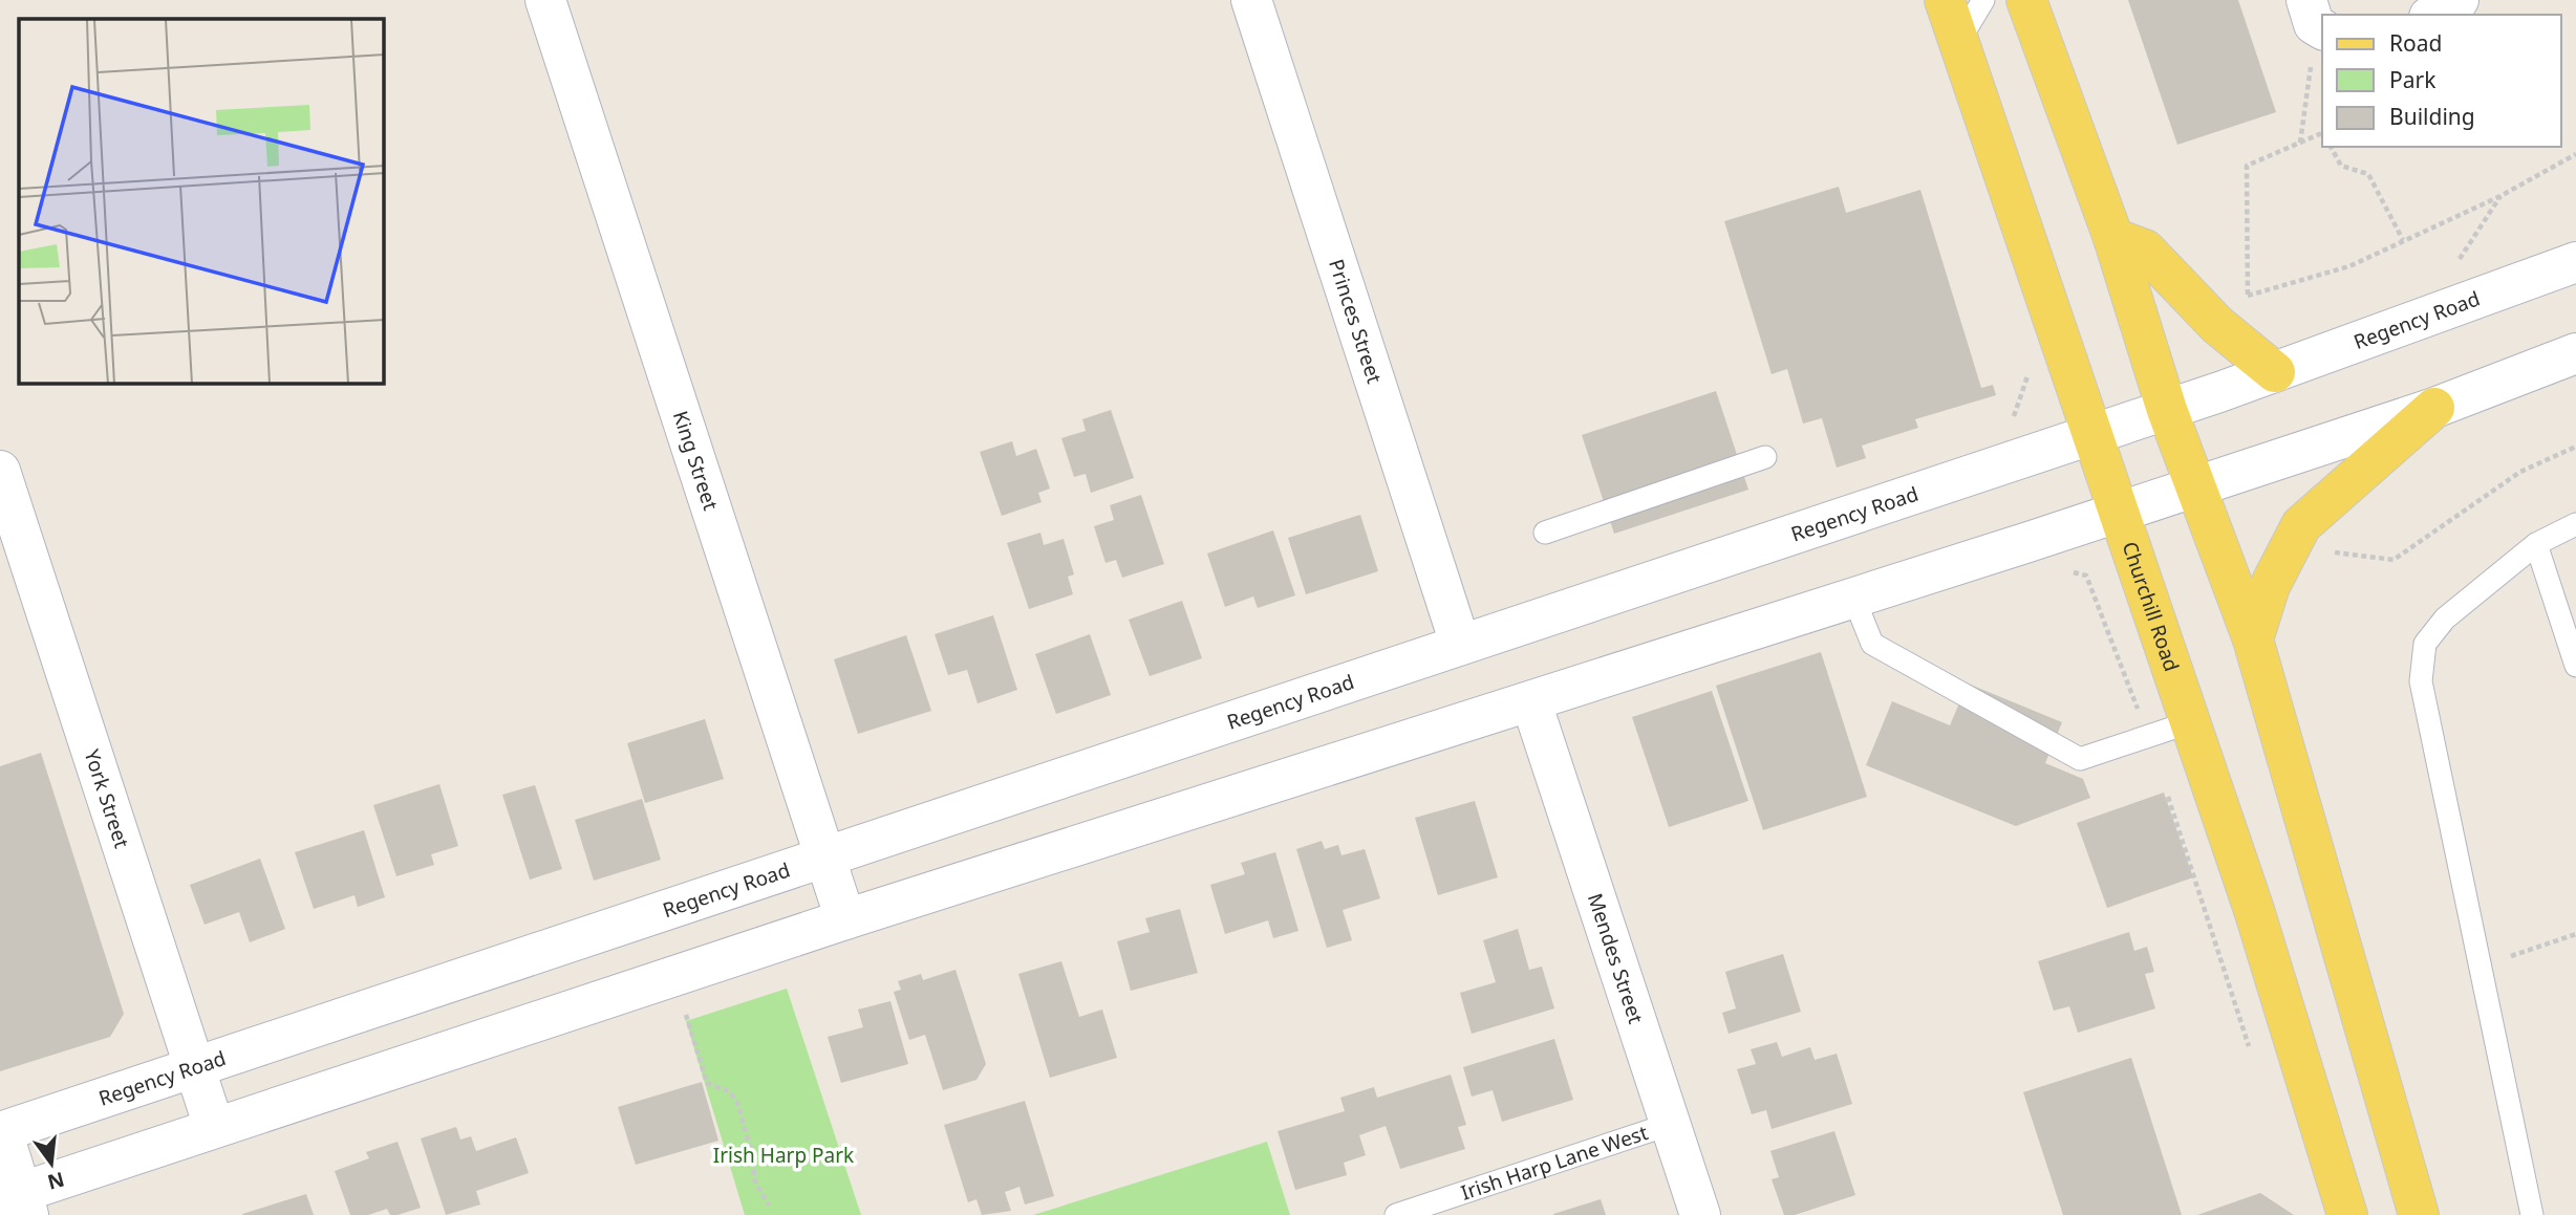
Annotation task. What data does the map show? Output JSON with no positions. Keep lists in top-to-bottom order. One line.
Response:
{"streets":{"main road":["Regency Road","Princes Street","King Street","Churchill Road","York Street","Mendes Street"],"lane":["Irish Harp Lane West"]},"crossings":[["Regency Road","Princes Street"],["Regency Road","King Street"],["Regency Road","Churchill Road"],["Regency Road","York Street"],["Mendes Street","Irish Harp Lane West"]],"parks":["Irish Harp Park"],"legend":["Road","Park","Building"],"north":"bottom"}
